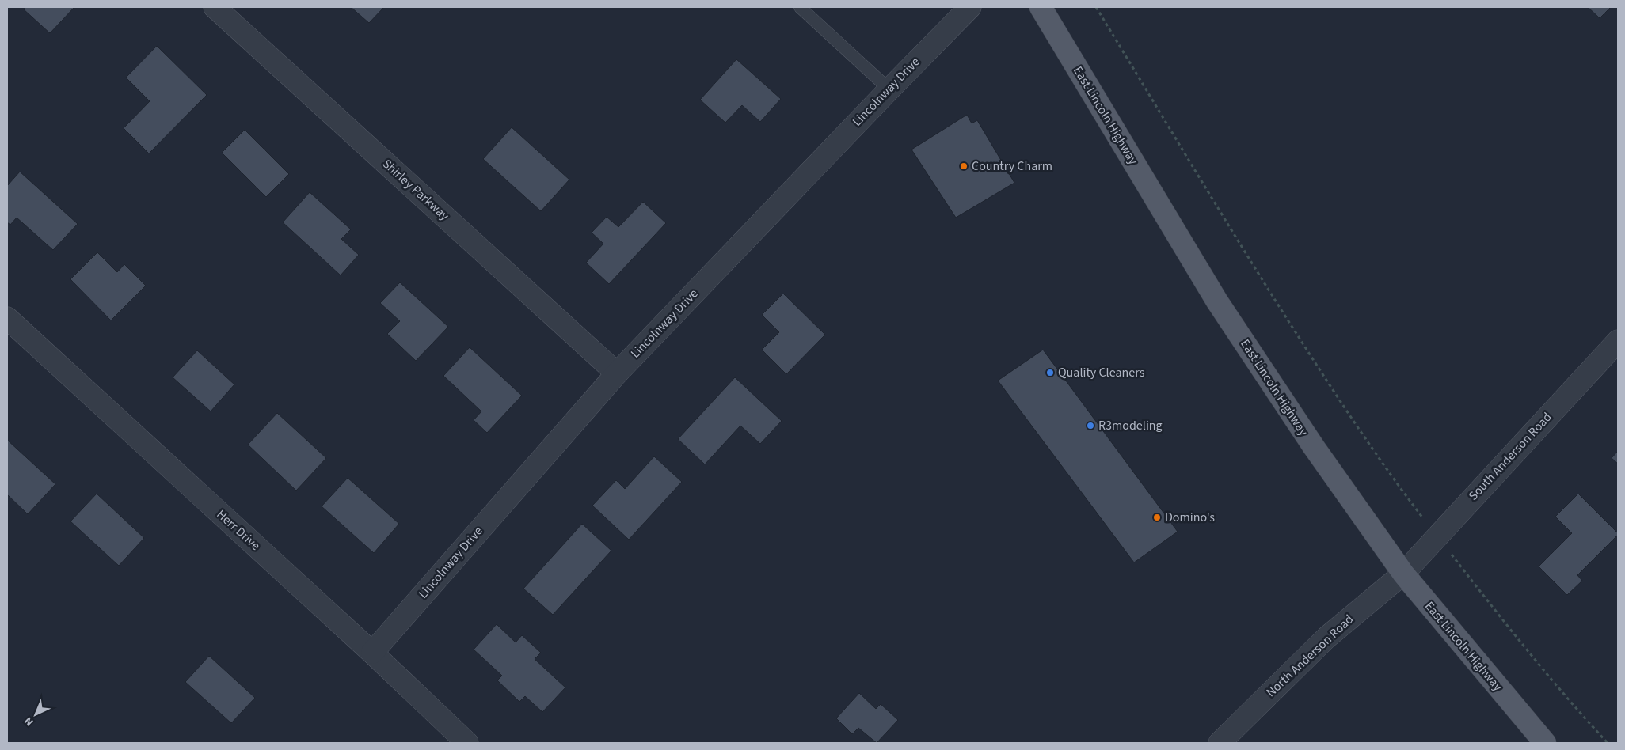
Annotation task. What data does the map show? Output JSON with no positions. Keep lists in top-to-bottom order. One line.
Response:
{"streets":{"main road":["East Lincoln Highway"],"street":["Lincolnway Drive","Shirley Parkway","South Anderson Road","Herr Drive","North Anderson Road"]},"crossings":[["Lincolnway Drive","Shirley Parkway"],["Lincolnway Drive","Herr Drive"],["East Lincoln Highway","South Anderson Road"],["East Lincoln Highway","North Anderson Road"],["South Anderson Road","North Anderson Road"]],"places":["Country Charm","Quality Cleaners","R3modeling","Domino's"],"north":"bottom left"}
